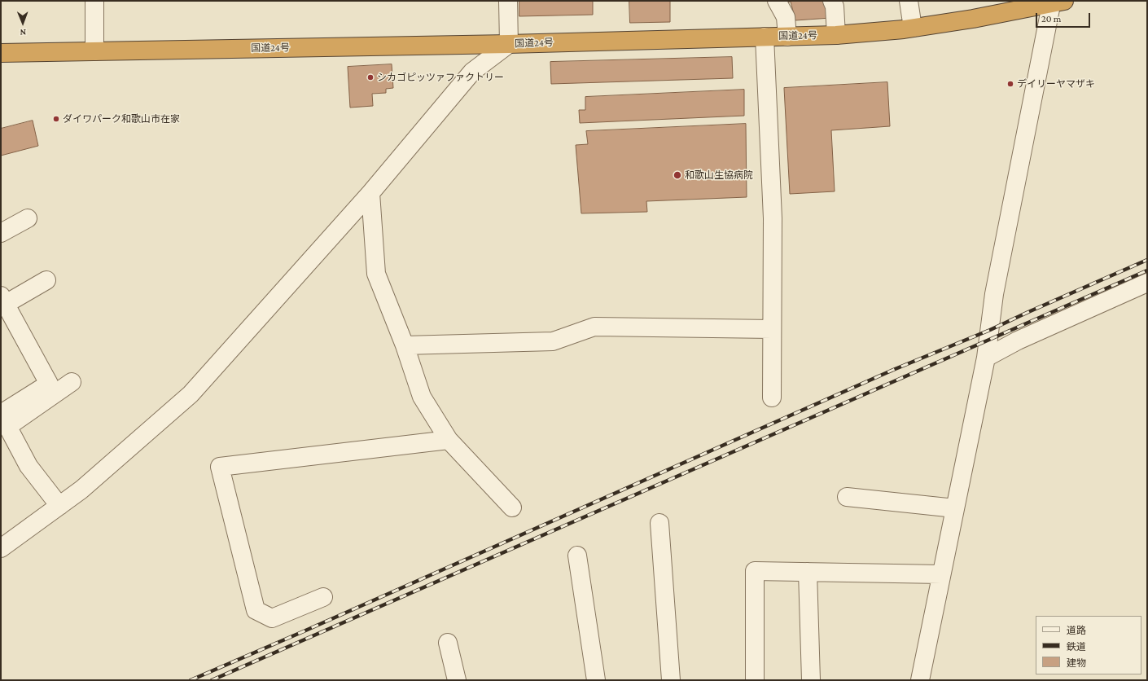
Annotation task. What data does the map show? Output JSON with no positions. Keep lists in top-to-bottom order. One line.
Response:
{"streets":{"highway":["国道24号"]},"places":["シカゴピッツァファクトリー","デイリーヤマザキ","ダイワパーク和歌山市在家","和歌山生協病院"],"legend":["道路","鉄道","建物"],"scale_bar":"20 m","north":"bottom"}
